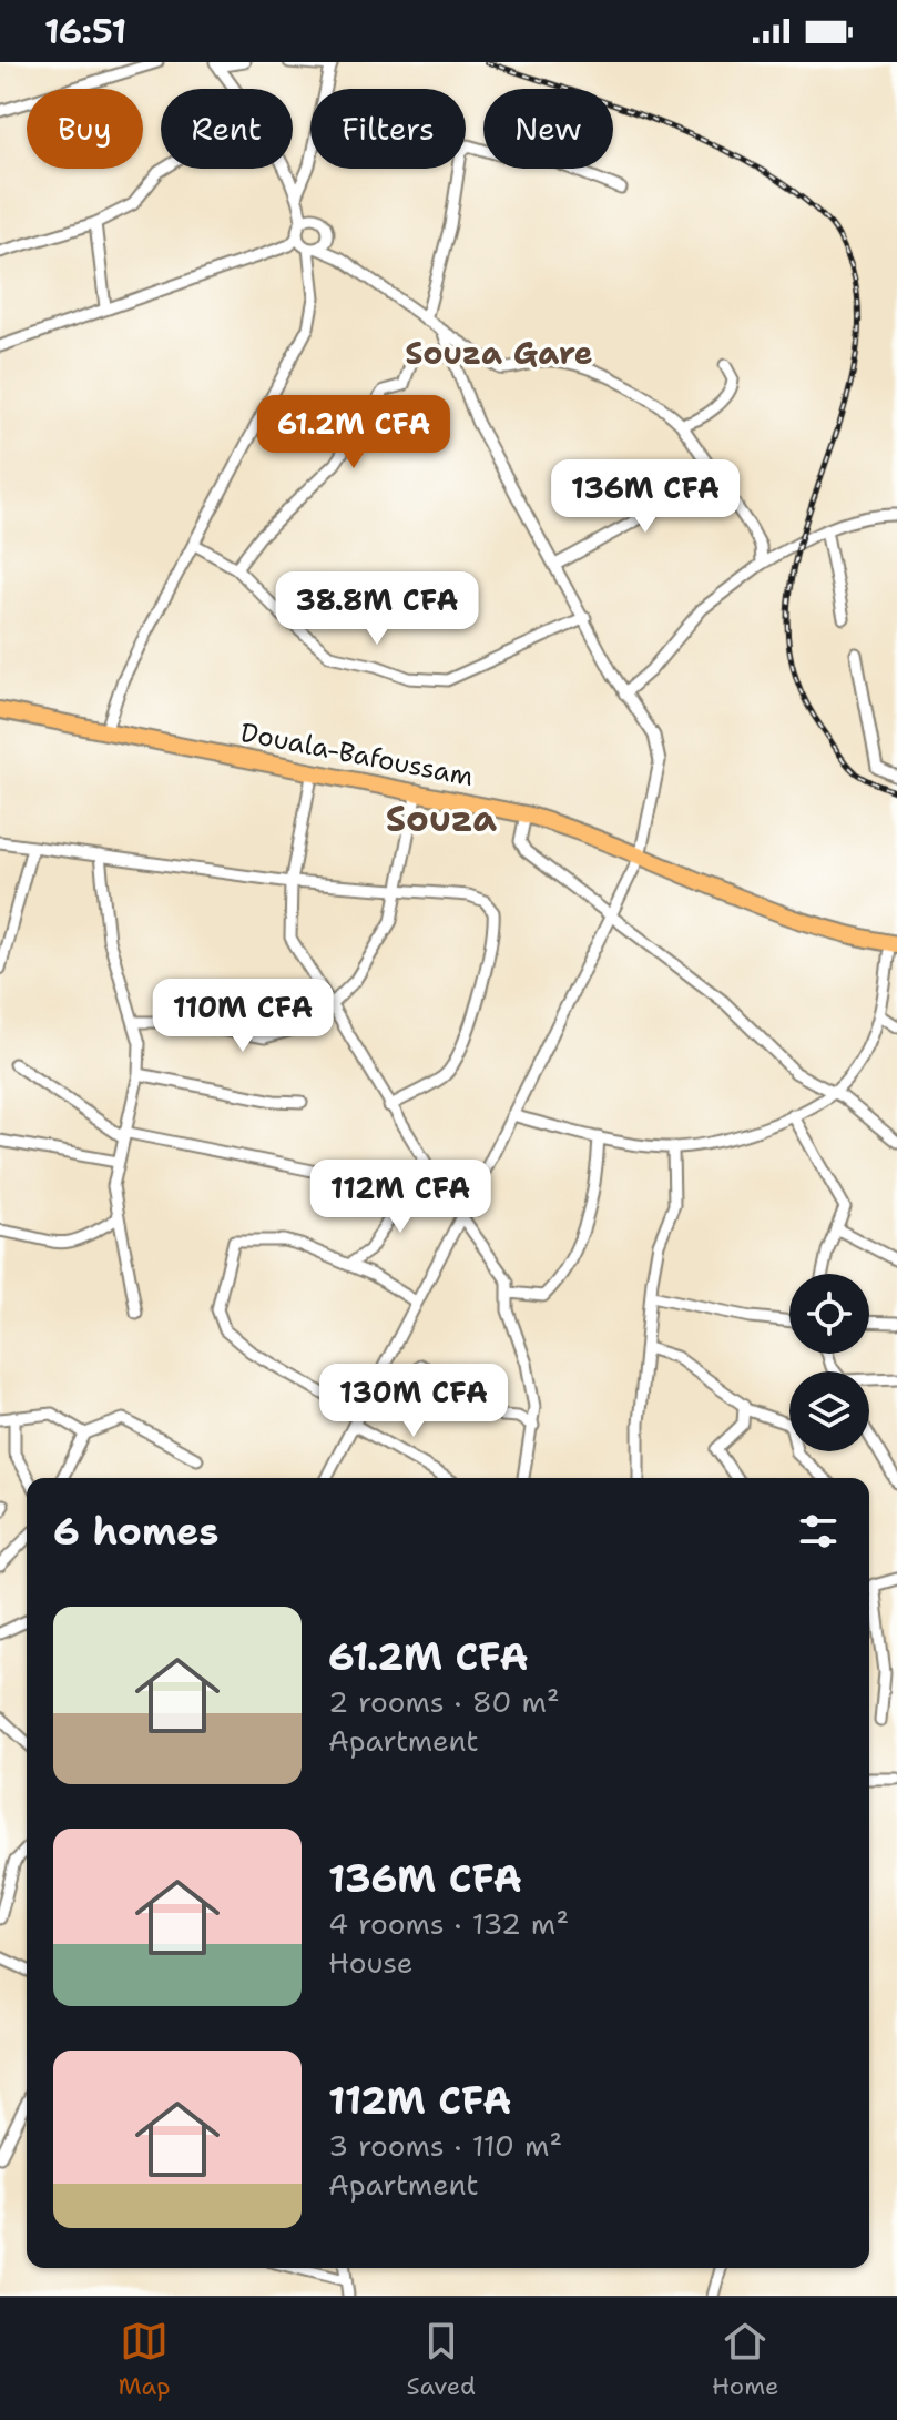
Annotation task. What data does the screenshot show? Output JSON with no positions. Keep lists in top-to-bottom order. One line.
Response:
{"streets":{"highway":["Douala-Bafoussam"]},"districts":["Souza Gare","Souza"],"page":{"status":"16:51","chip":["Buy","Rent","Filters","New"],"price":["61.2M CFA","136M CFA","38.8M CFA","110M CFA","112M CFA","130M CFA"],"heading":"6 homes","list":[{"name":"61.2M CFA","note":"2 rooms · 80 m² · Apartment"},{"name":"136M CFA","note":"4 rooms · 132 m² · House"},{"name":"112M CFA","note":"3 rooms · 110 m² · Apartment"}],"tabs":["Map","Saved","Home"]}}
